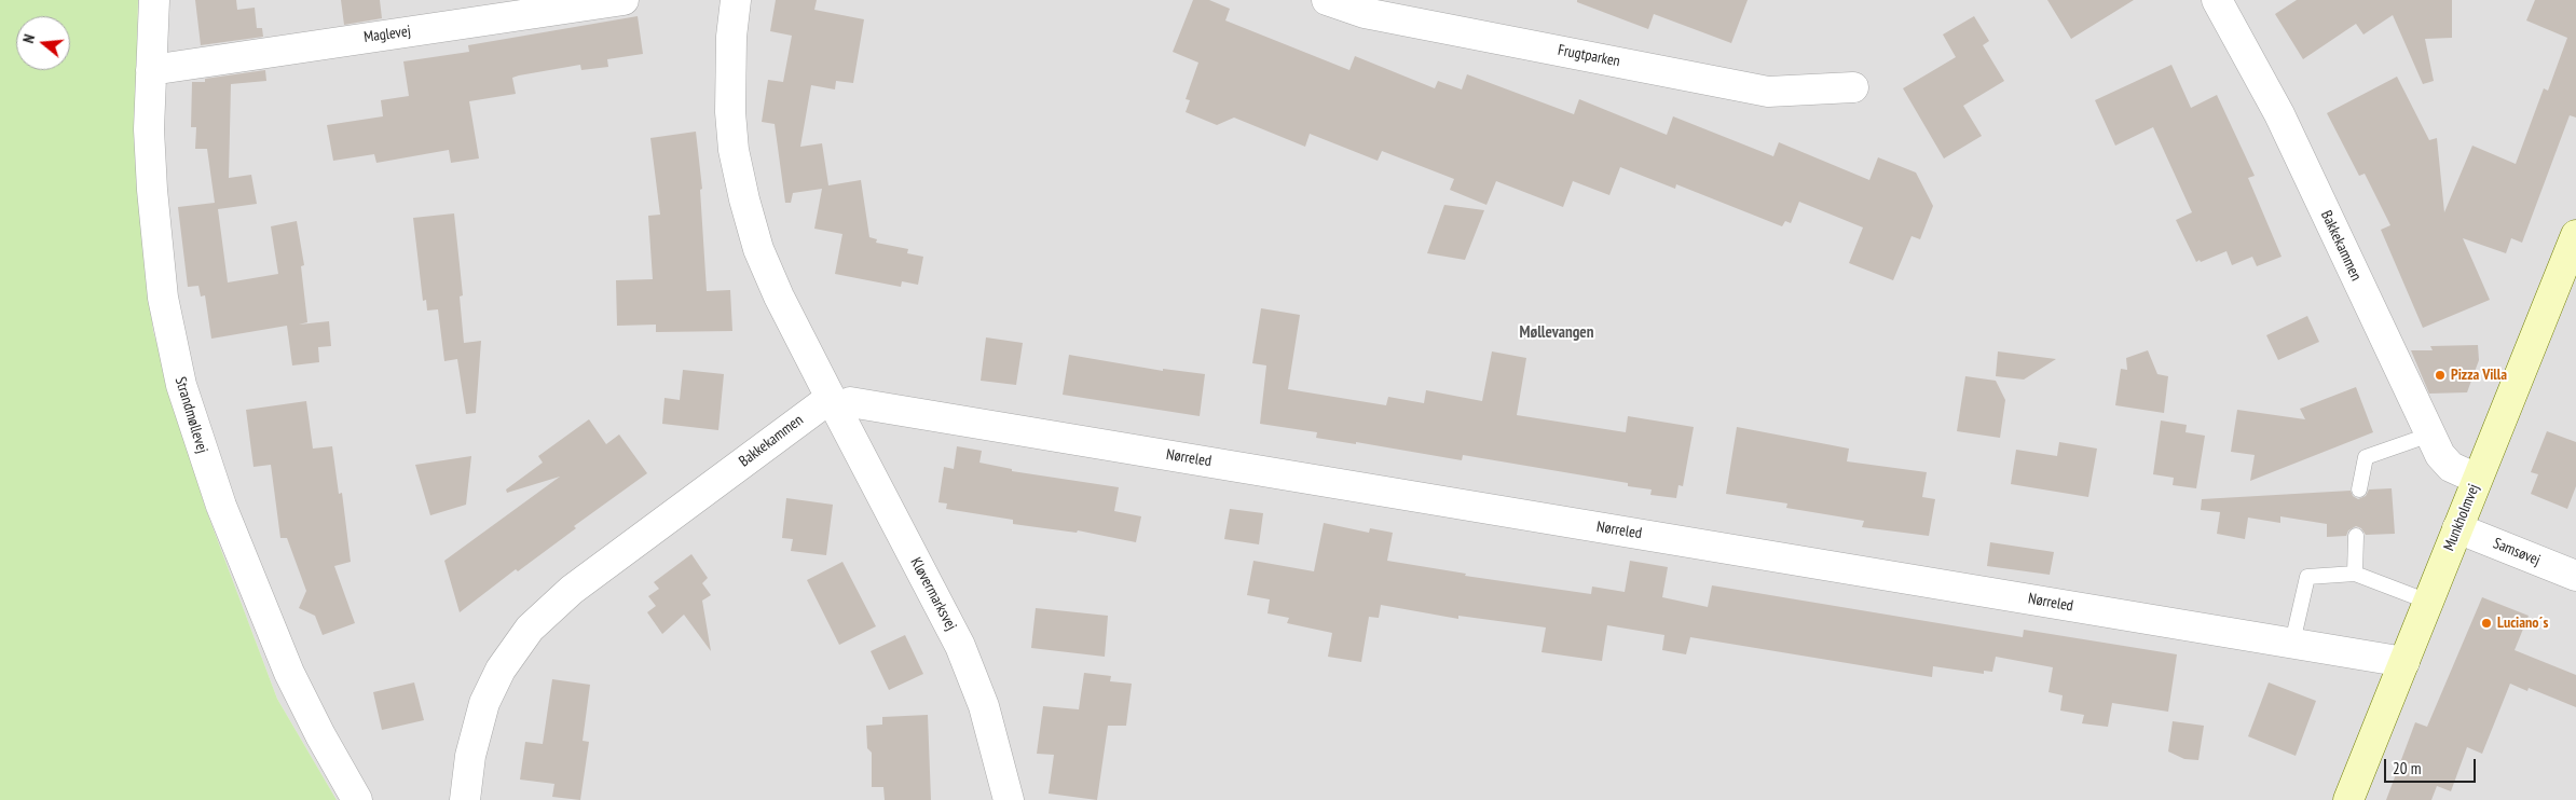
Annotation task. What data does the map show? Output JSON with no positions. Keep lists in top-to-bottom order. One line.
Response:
{"streets":{"street":["Maglevej","Frugtparken","Bakkekammen","Strandmøllevej","Nørreled","Munkholmvej","Samsøvej","Kløvermarksvej"]},"crossings":[["Maglevej","Strandmøllevej"],["Bakkekammen","Nørreled"],["Bakkekammen","Munkholmvej"],["Bakkekammen","Kløvermarksvej"],["Nørreled","Munkholmvej"],["Nørreled","Kløvermarksvej"],["Munkholmvej","Samsøvej"]],"districts":["Møllevangen"],"places":["Pizza Villa","Luciano´s"],"scale_bar":"20 m","north":"left"}
